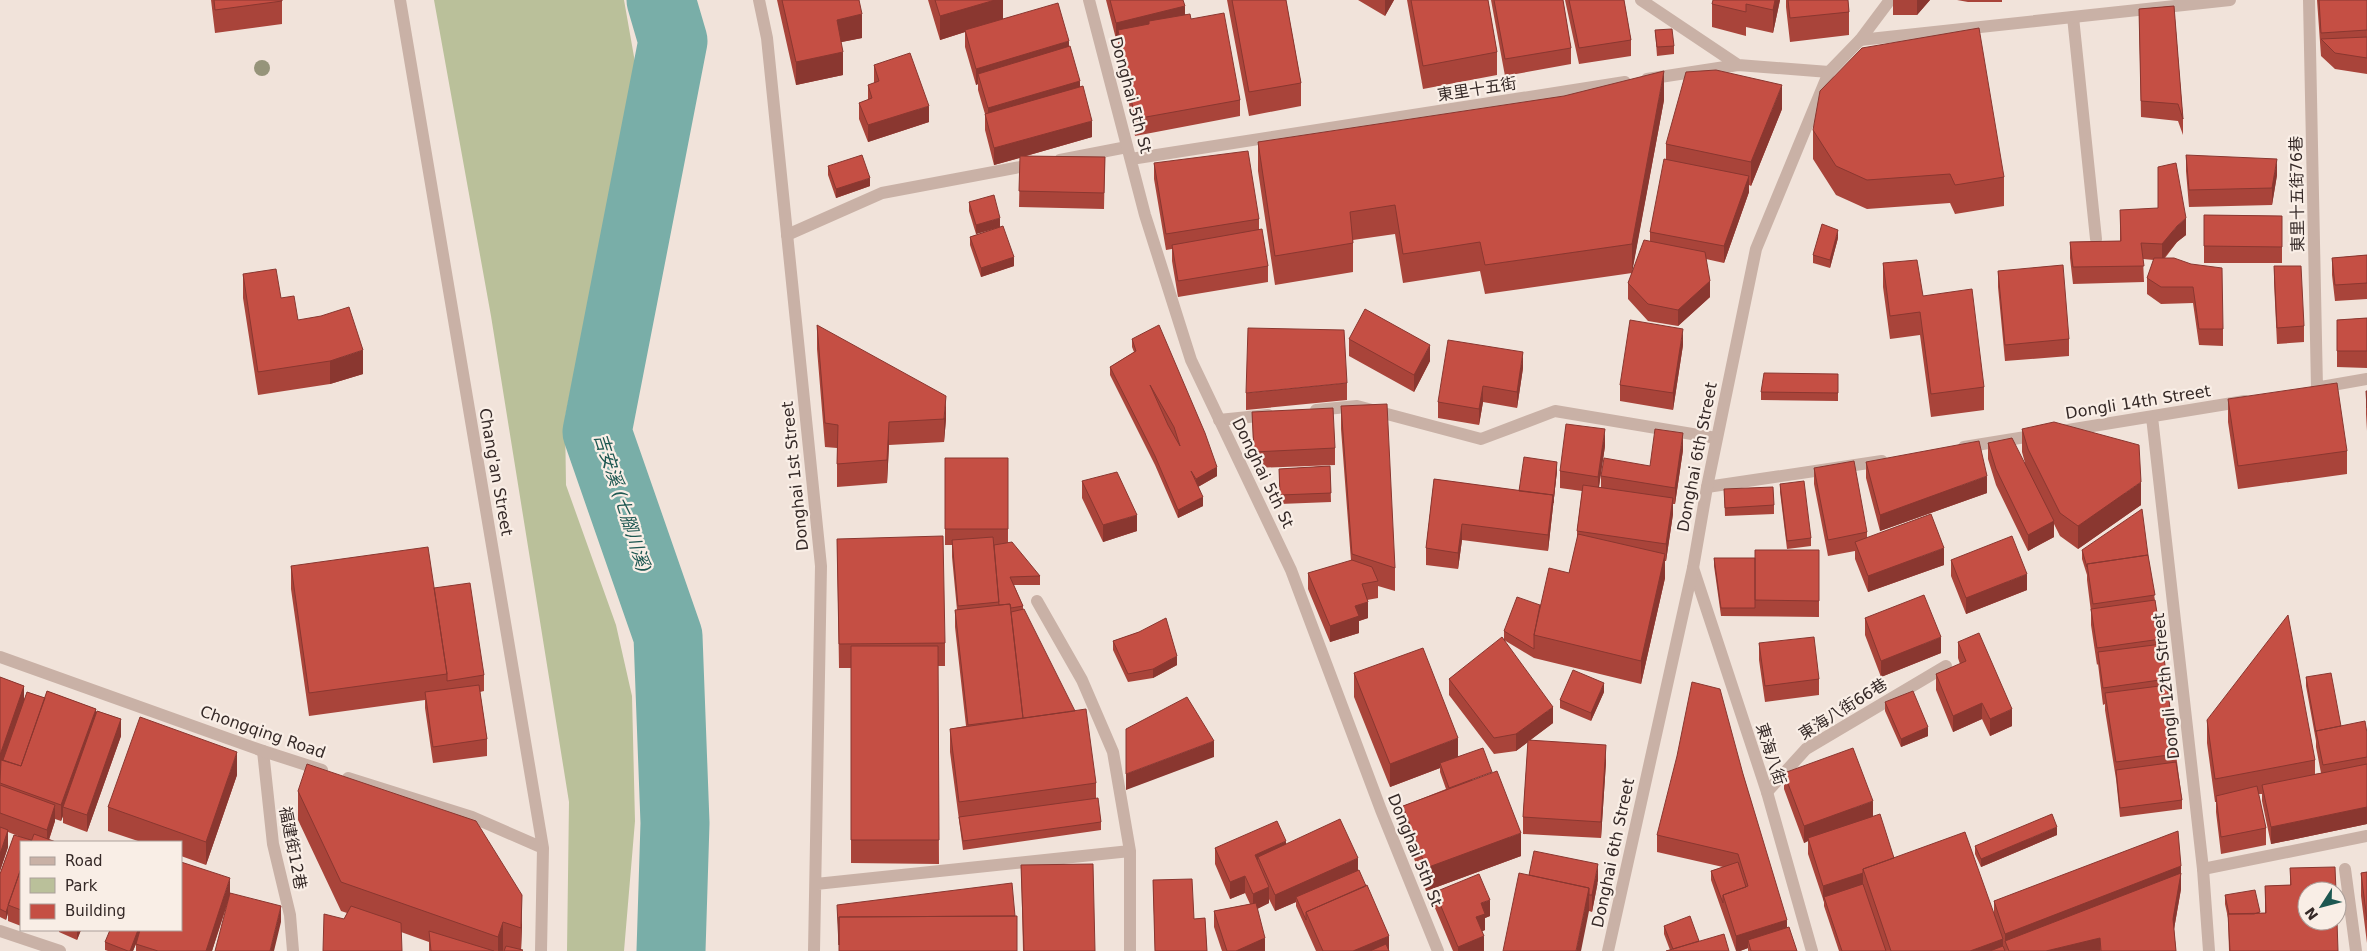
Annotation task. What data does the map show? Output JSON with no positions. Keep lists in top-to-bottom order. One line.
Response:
{"streets":{"street":["東里十五街","Donghai 5th St","東里十五街76巷","Dongli 14th Street","Donghai 6th Street","Chang'an Street","Donghai 1st Street","Dongli 12th Street","東海八街66巷","Chongqing Road","東海八街","福建街12巷"]},"crossings":[["東里十五街","Donghai 5th St"],["東里十五街","Donghai 6th Street"],["東里十五街","Donghai 1st Street"],["Dongli 14th Street","Dongli 12th Street"],["Donghai 6th Street","東海八街"],["Chang'an Street","Chongqing Road"],["東海八街66巷","東海八街"],["Chongqing Road","福建街12巷"]],"water":["吉安溪 (七腳川溪)"],"legend":["Road","Park","Building"],"north":"bottom left"}
